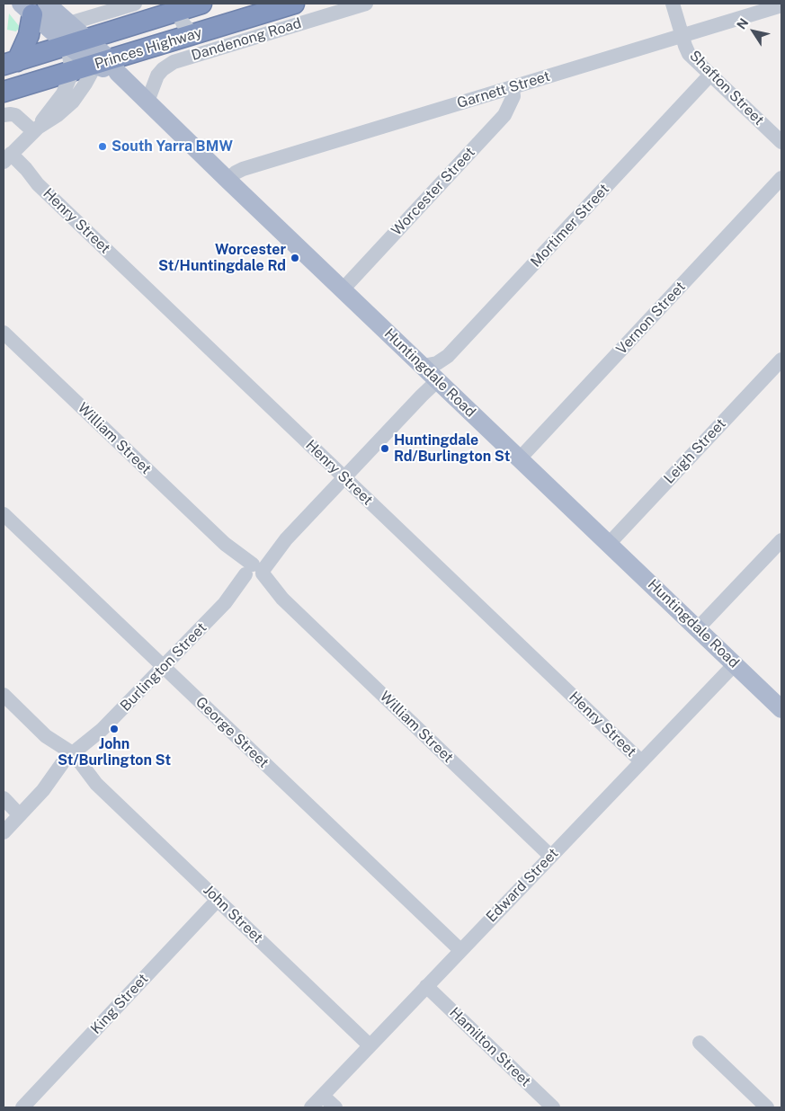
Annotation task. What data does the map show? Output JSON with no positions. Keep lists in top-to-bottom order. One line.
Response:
{"streets":{"highway":["Princes Highway"],"main road":["Huntingdale Road"],"street":["Dandenong Road","Shafton Street","Garnett Street","Worcester Street","Henry Street","Mortimer Street","Vernon Street","William Street","Leigh Street","Burlington Street","George Street","Edward Street","John Street","King Street","Hamilton Street"]},"crossings":[["Dandenong Road","Princes Highway"],["Dandenong Road","Huntingdale Road"],["Princes Highway","Huntingdale Road"],["Shafton Street","Garnett Street"],["Shafton Street","Mortimer Street"],["Garnett Street","Worcester Street"],["Garnett Street","Huntingdale Road"],["Worcester Street","Huntingdale Road"],["Henry Street","Burlington Street"],["Henry Street","Edward Street"],["Mortimer Street","Huntingdale Road"],["Vernon Street","Huntingdale Road"],["Huntingdale Road","Leigh Street"],["Huntingdale Road","Burlington Street"],["Huntingdale Road","Edward Street"],["William Street","Burlington Street"],["William Street","Edward Street"],["Burlington Street","George Street"],["Burlington Street","John Street"],["George Street","Edward Street"],["Edward Street","John Street"],["Edward Street","Hamilton Street"],["John Street","King Street"]],"places":["South Yarra BMW","Worcester St/Huntingdale Rd","Huntingdale Rd/Burlington St","John St/Burlington St"],"north":"top left"}
